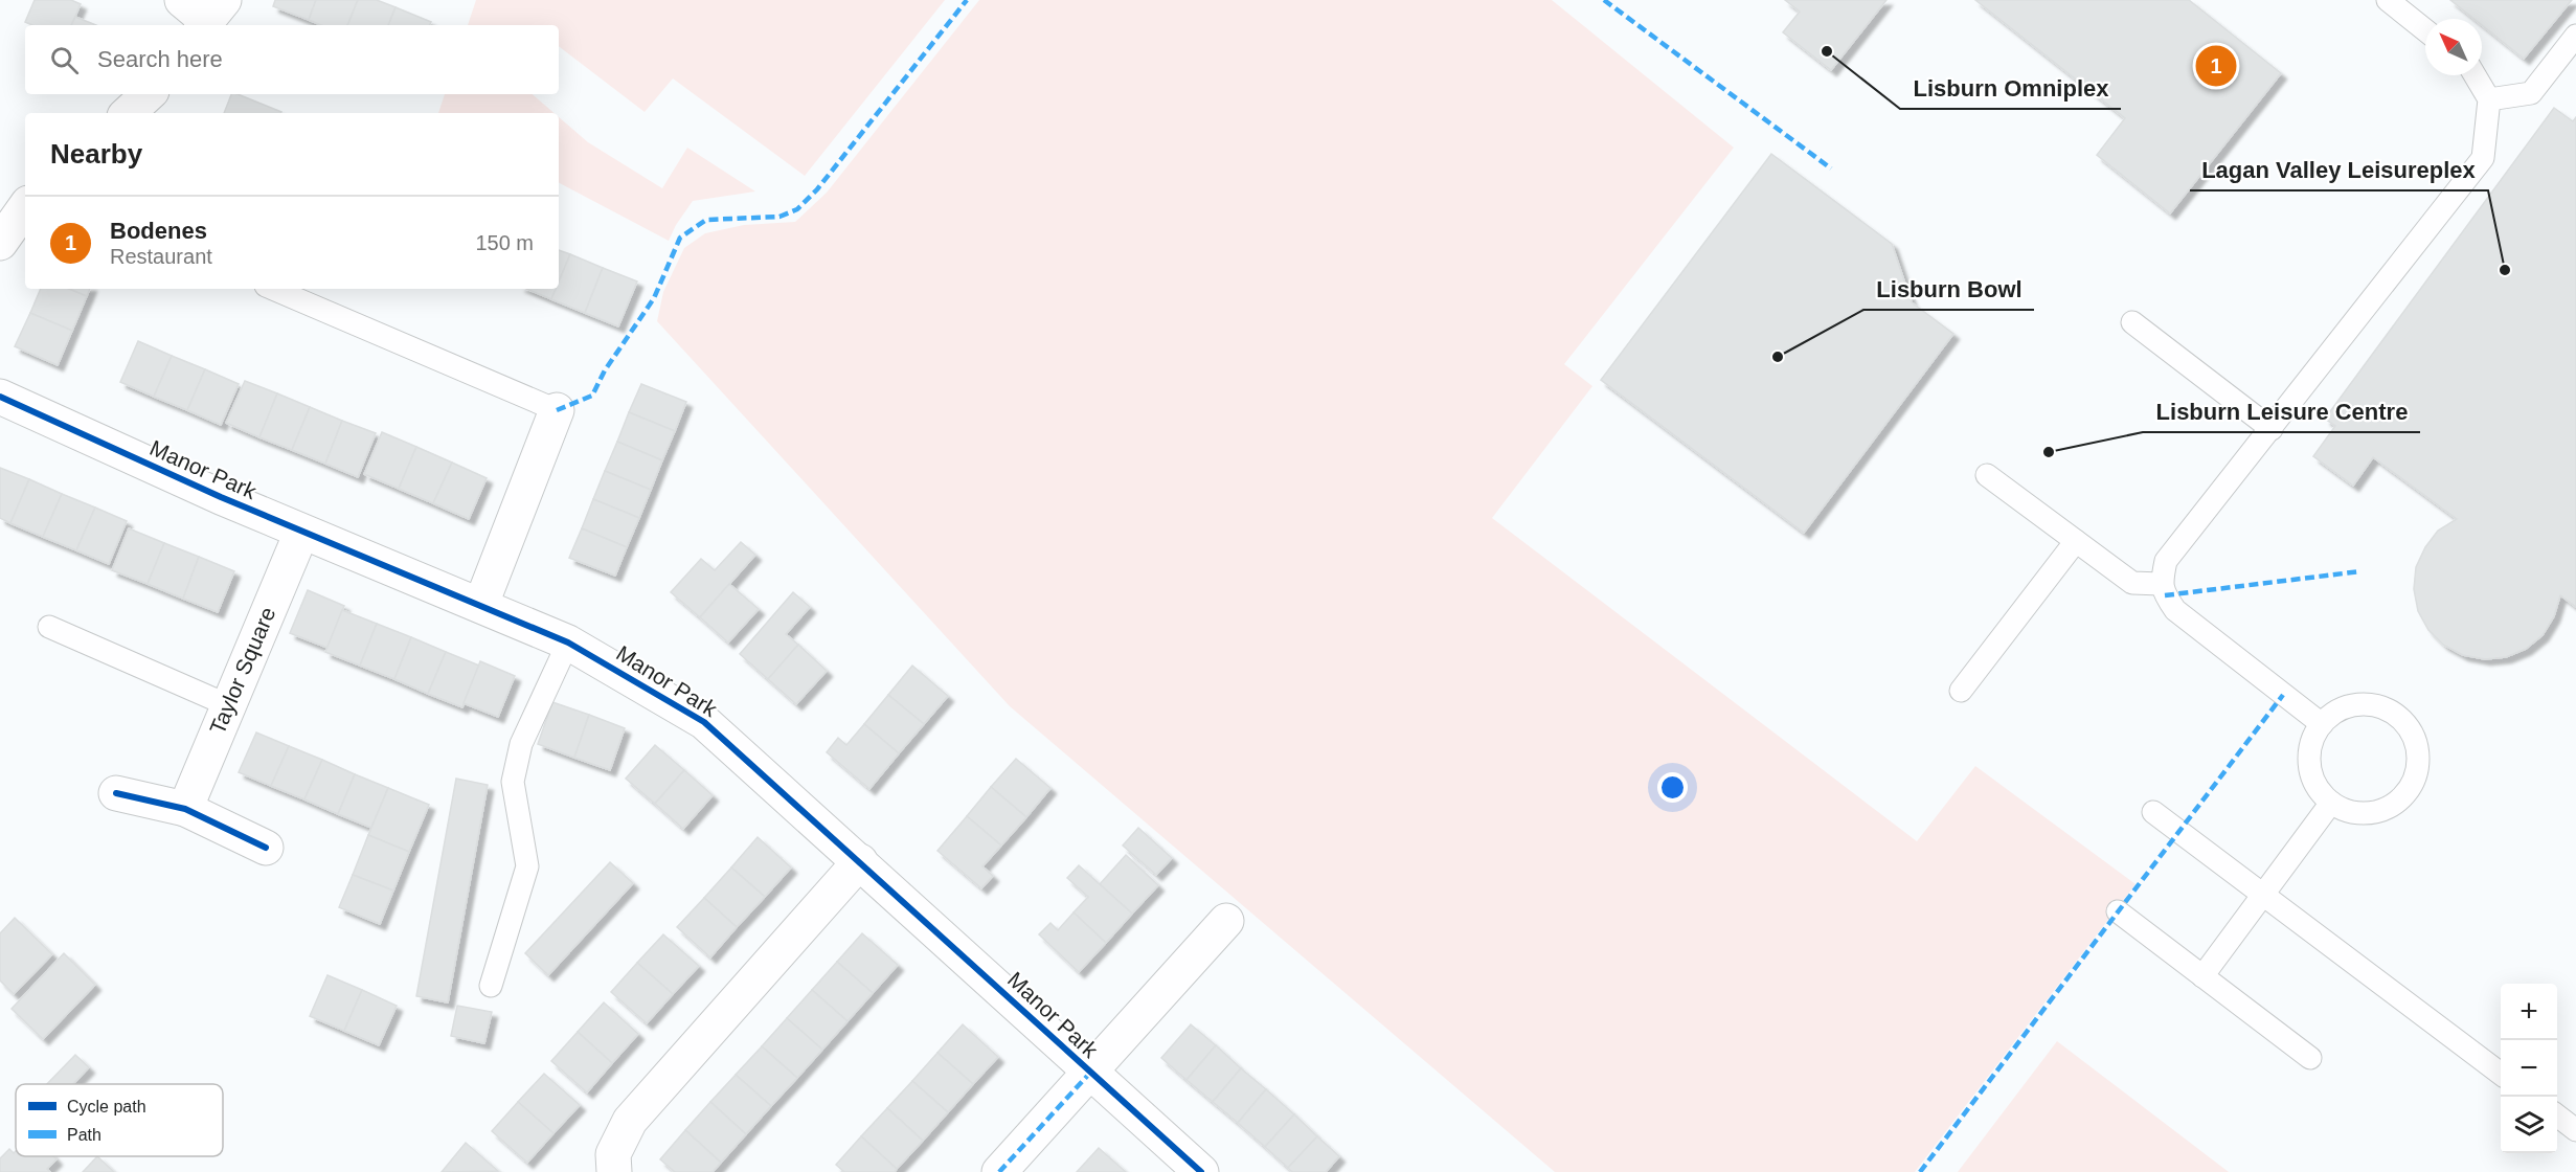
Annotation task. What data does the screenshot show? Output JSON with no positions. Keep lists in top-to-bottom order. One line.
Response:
{"streets":{"street":["Manor Park","Taylor Square"]},"crossings":[["Manor Park","Taylor Square"]],"places":["Lisburn Omniplex","Lagan Valley Leisureplex","Lisburn Bowl","Lisburn Leisure Centre"],"legend":["Cycle path","Path"],"north":"top left","page":{"search":"Search here","pins":"1","heading":"Nearby","list":[{"mark":"1","name":"Bodenes","note":"Restaurant","value":"150 m"}],"map_buttons":["+","−"]}}
